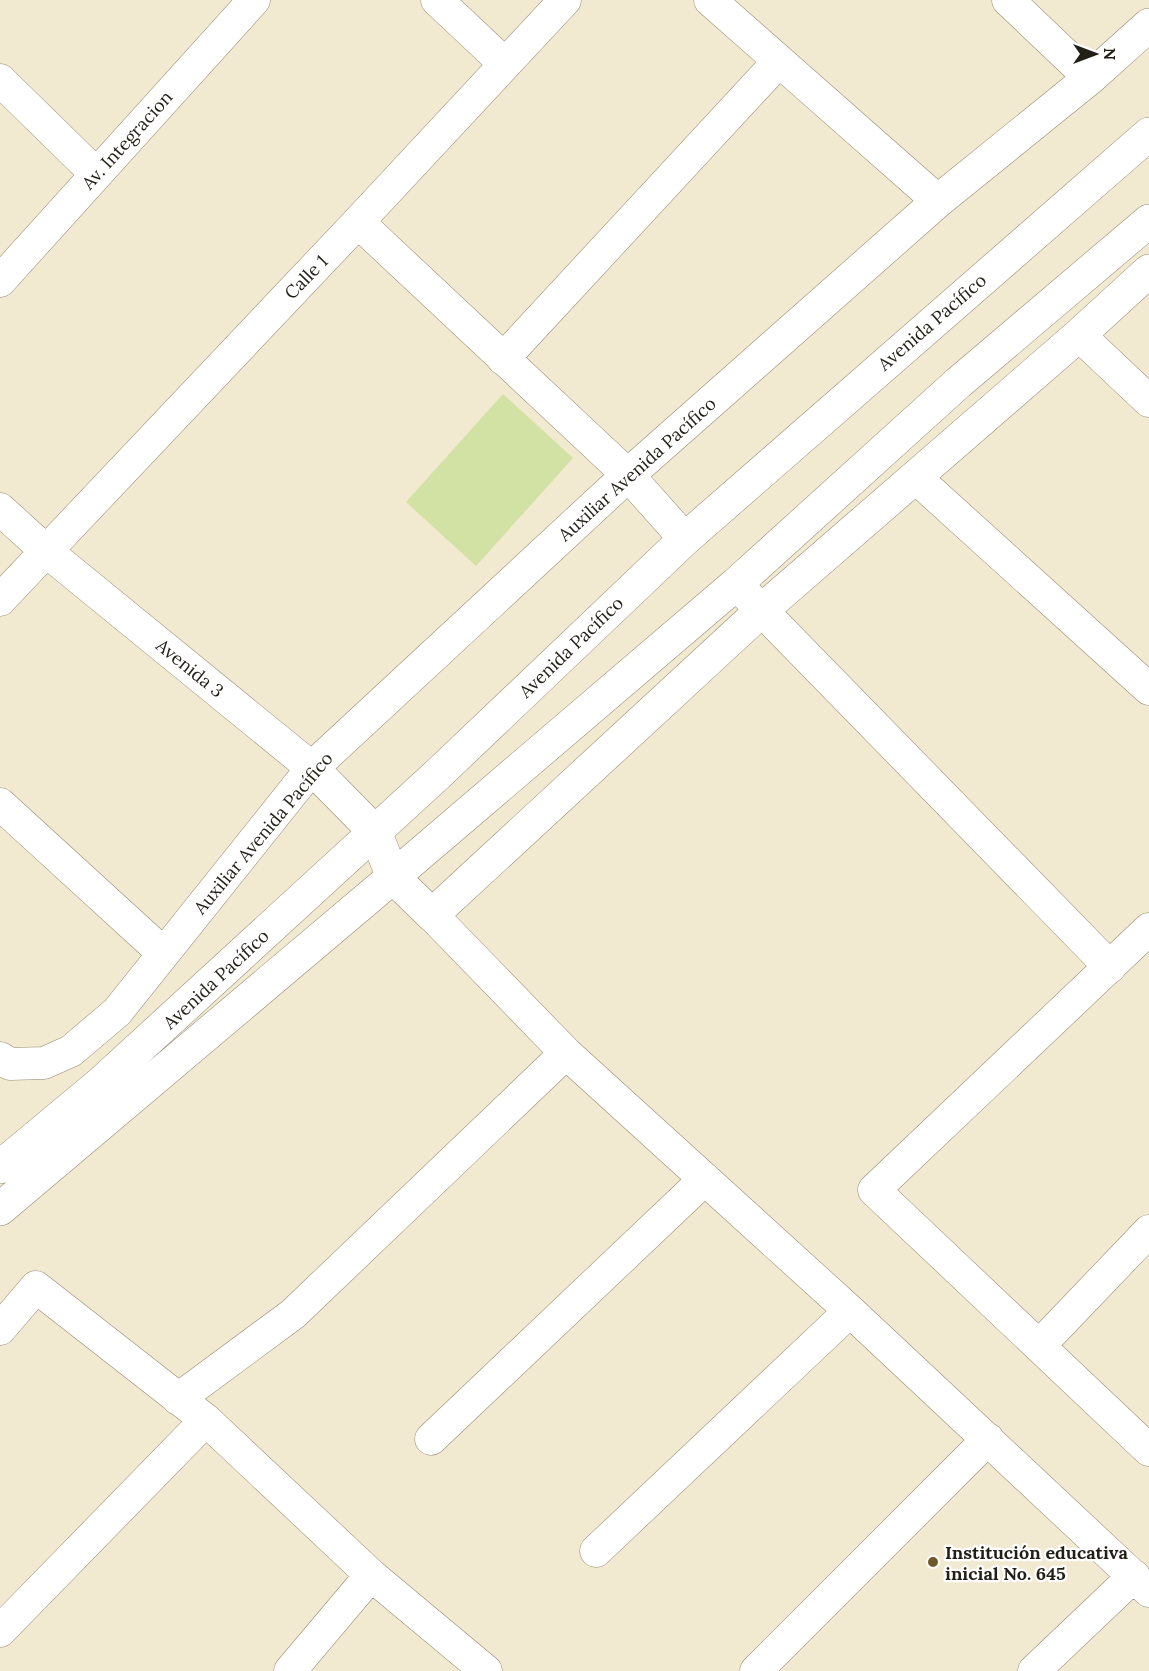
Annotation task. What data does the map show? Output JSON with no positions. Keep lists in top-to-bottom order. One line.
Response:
{"streets":{"main road":["Avenida Pacífico","Auxiliar Avenida Pacífico","Avenida 3"],"street":["Av. Integracion","Calle 1"]},"crossings":[["Calle 1","Avenida 3"],["Avenida Pacífico","Avenida 3"],["Auxiliar Avenida Pacífico","Avenida 3"]],"places":["Institución educativa inicial No. 645"],"north":"right"}
